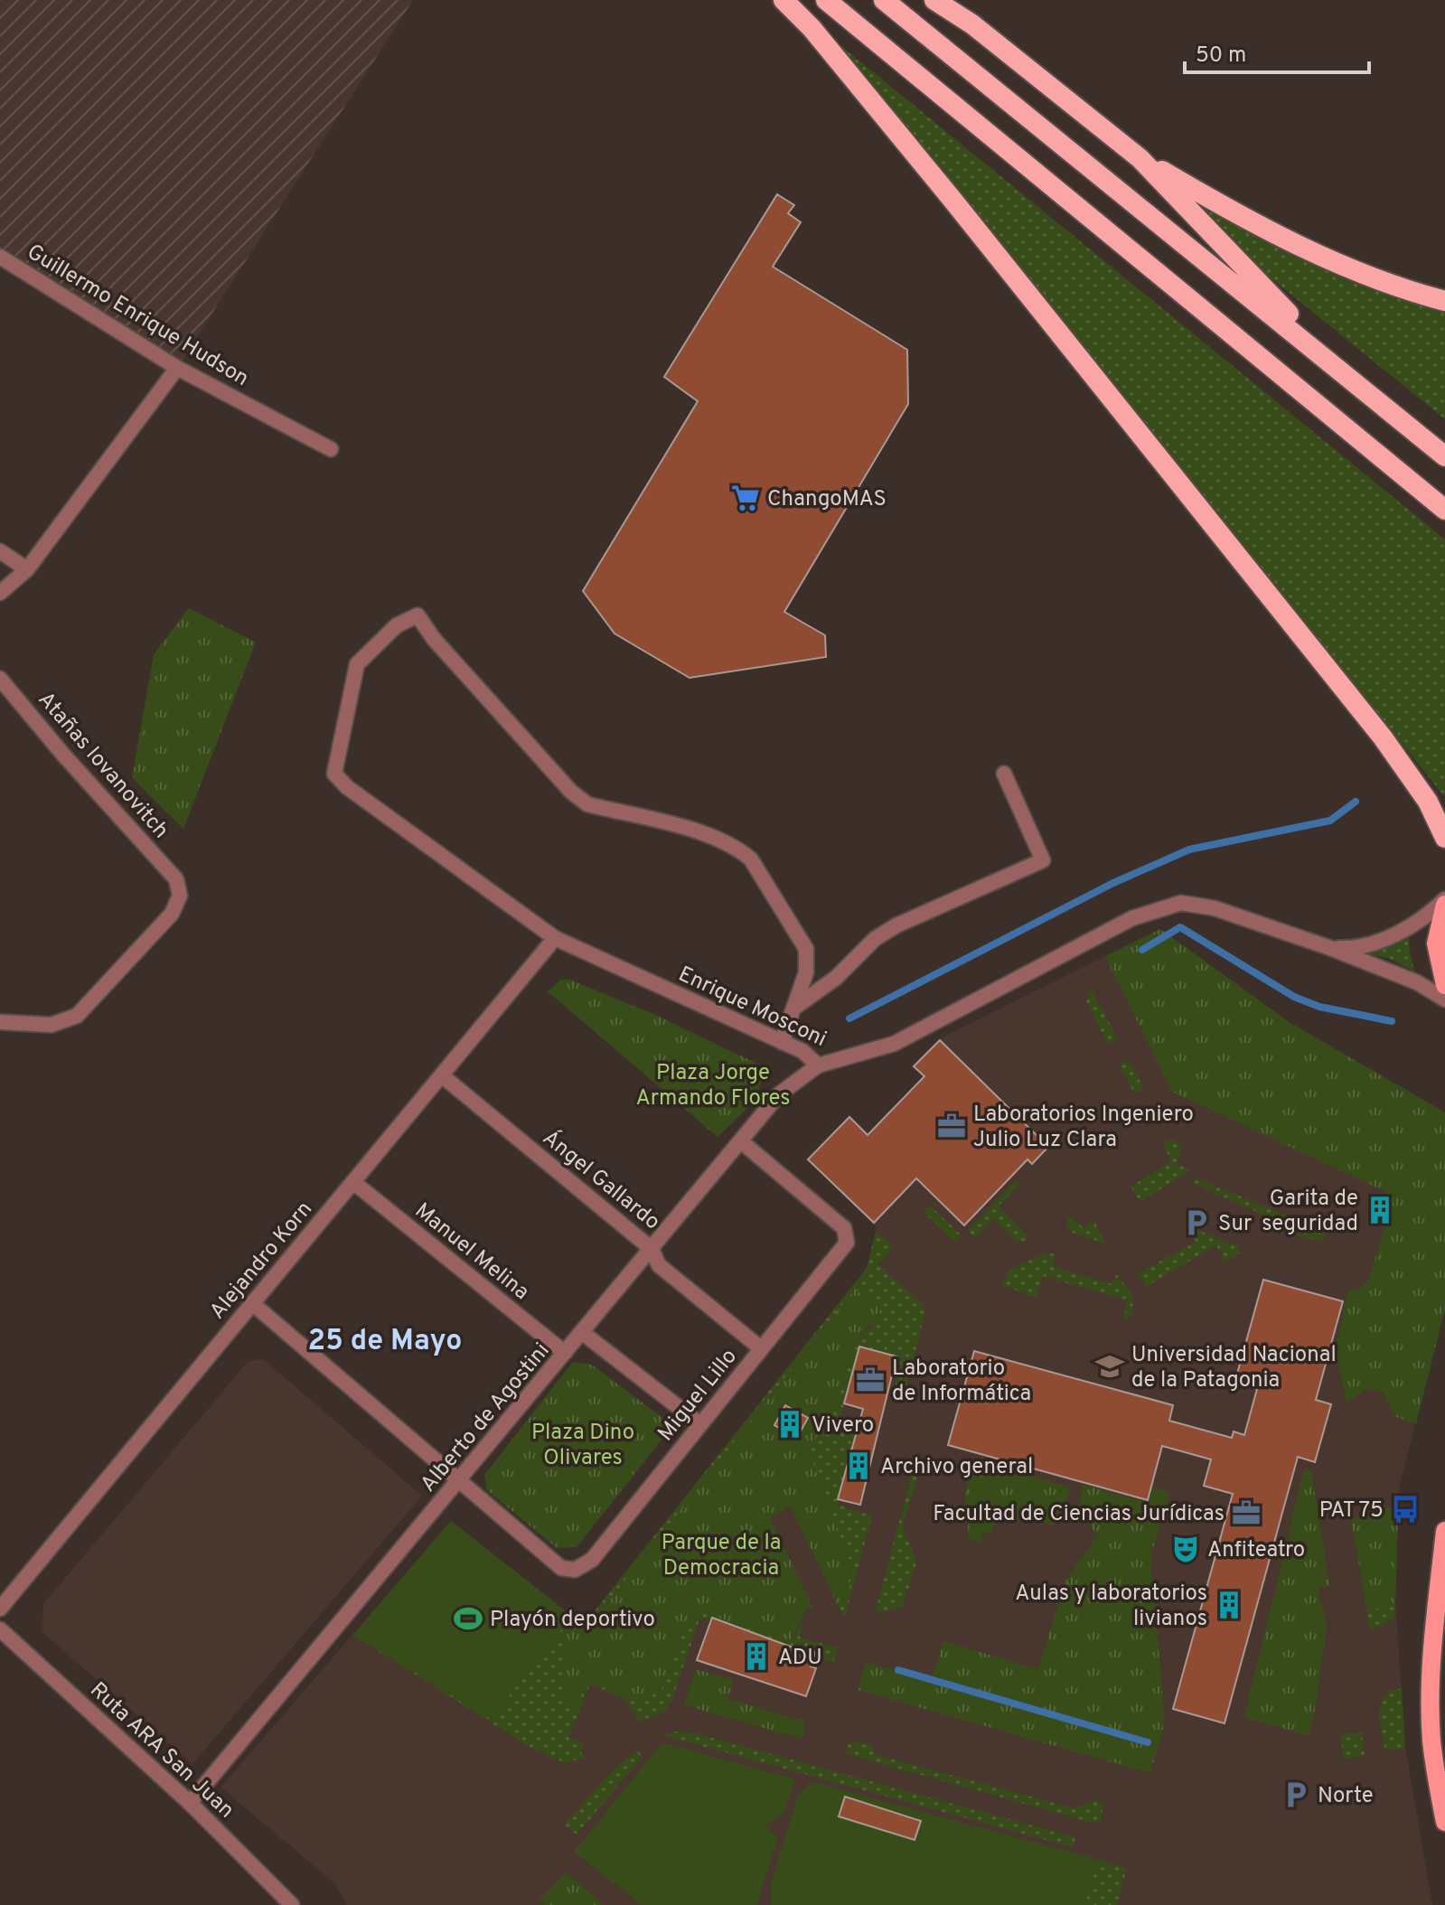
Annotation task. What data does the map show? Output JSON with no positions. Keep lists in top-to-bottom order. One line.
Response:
{"streets":{"street":["Guillermo Enrique Hudson","Atañas Iovanovitch","Enrique Mosconi","Ángel Gallardo","Manuel Melina","Alejandro Korn","Miguel Lillo","Alberto de Agostini","Ruta ARA San Juan"]},"crossings":[["Enrique Mosconi","Alejandro Korn"],["Enrique Mosconi","Alberto de Agostini"],["Ángel Gallardo","Alejandro Korn"],["Ángel Gallardo","Miguel Lillo"],["Ángel Gallardo","Alberto de Agostini"],["Manuel Melina","Alejandro Korn"],["Manuel Melina","Alberto de Agostini"],["Miguel Lillo","Alberto de Agostini"],["Alberto de Agostini","Ruta ARA San Juan"]],"districts":["25 de Mayo"],"parks":["Plaza Jorge Armando Flores","Plaza Dino Olivares","Parque de la Democracia"],"places":{"supermarket":["ChangoMAS"],"office":["Laboratorios Ingeniero Julio Luz Clara","Laboratorio de Informática","Facultad de Ciencias Jurídicas"],"building":["Garita de seguridad","Vivero","Archivo general","Aulas y laboratorios livianos","ADU"],"parking":["Sur","Norte"],"school or university":["Universidad Nacional de la Patagonia"],"bus stop":["PAT 75"],"theatre":["Anfiteatro"],"sports":["Playón deportivo"]},"scale_bar":"50 m"}
